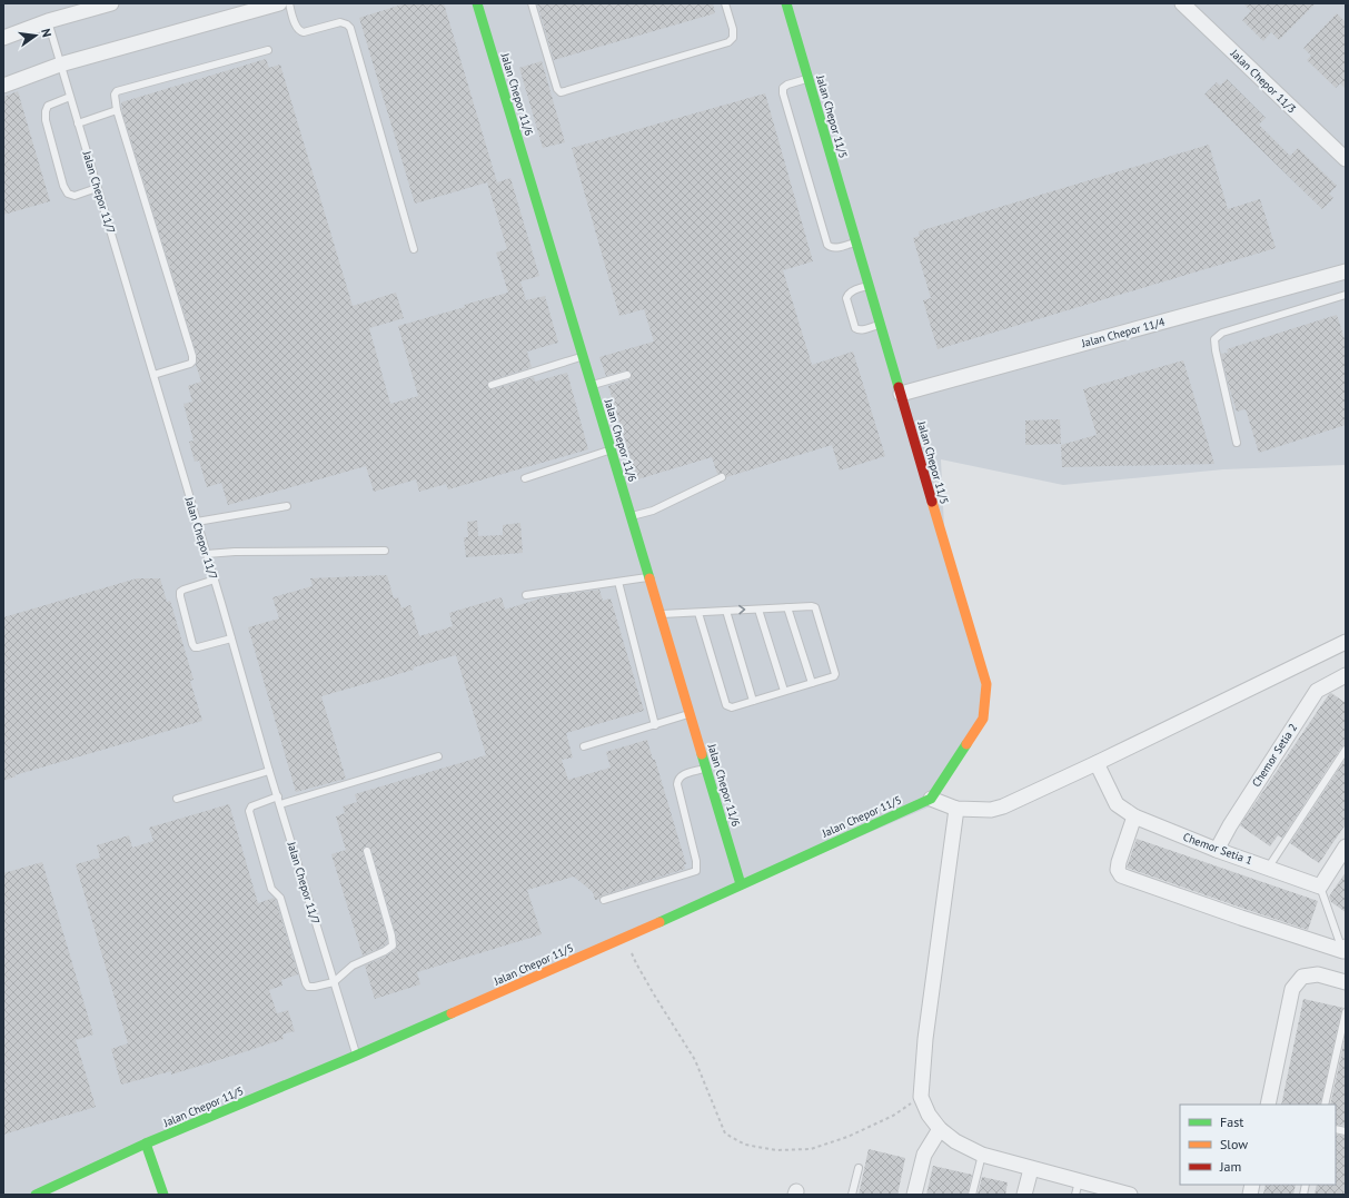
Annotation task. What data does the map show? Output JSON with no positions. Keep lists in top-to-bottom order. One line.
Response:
{"streets":{"street":["Jalan Chepor 11/3","Jalan Chepor 11/6","Jalan Chepor 11/5","Jalan Chepor 11/4","Chemor Setia 2","Chemor Setia 1"],"lane":["Jalan Chepor 11/7"]},"crossings":[["Jalan Chepor 11/6","Jalan Chepor 11/5"],["Jalan Chepor 11/5","Jalan Chepor 11/7"],["Jalan Chepor 11/5","Jalan Chepor 11/4"],["Chemor Setia 2","Chemor Setia 1"]],"legend":["Fast","Slow","Jam"],"north":"right"}
